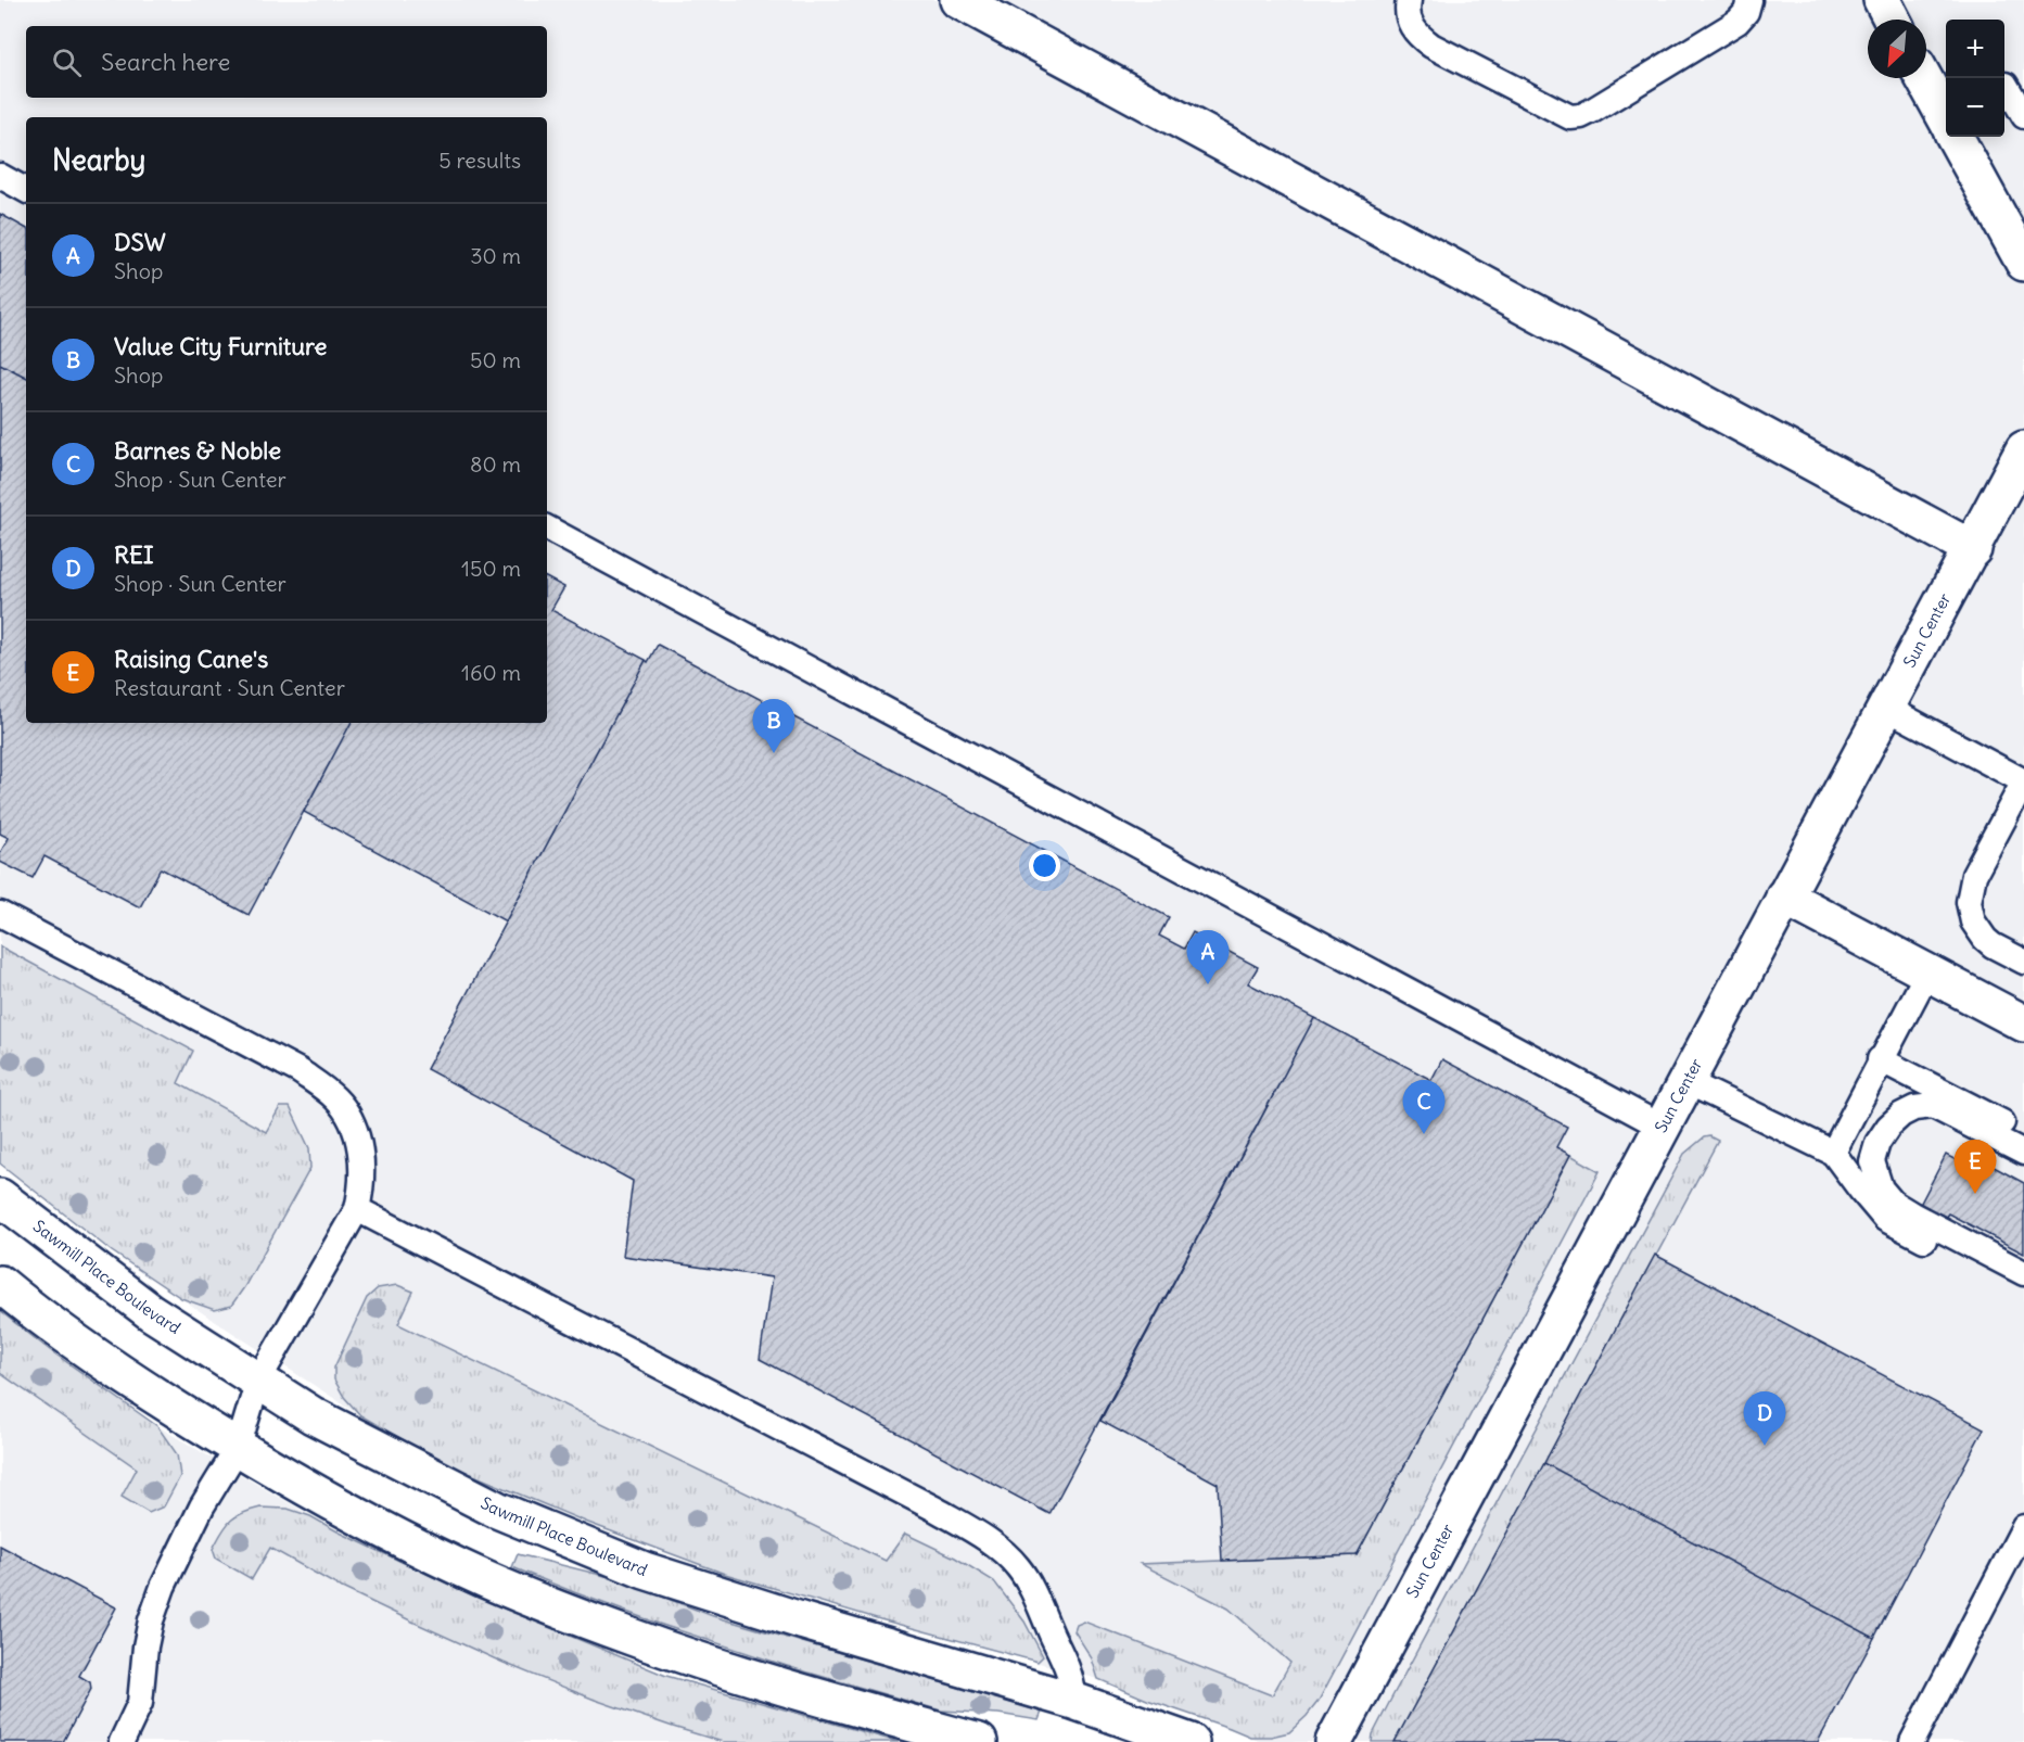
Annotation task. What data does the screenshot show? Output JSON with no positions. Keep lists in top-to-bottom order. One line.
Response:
{"streets":{"street":["Sun Center","Sawmill Place Boulevard"]},"north":"bottom left","page":{"map_buttons":["+","−"],"search":"Search here","heading":["Nearby","5 results"],"list":[{"mark":"A","name":"DSW","note":"Shop","value":"30 m"},{"mark":"B","name":"Value City Furniture","note":"Shop","value":"50 m"},{"mark":"C","name":"Barnes & Noble","note":"Shop · Sun Center","value":"80 m"},{"mark":"D","name":"REI","note":"Shop · Sun Center","value":"150 m"},{"mark":"E","name":"Raising Cane's","note":"Restaurant · Sun Center","value":"160 m"}],"pins":["B","A","C","E","D"]}}
